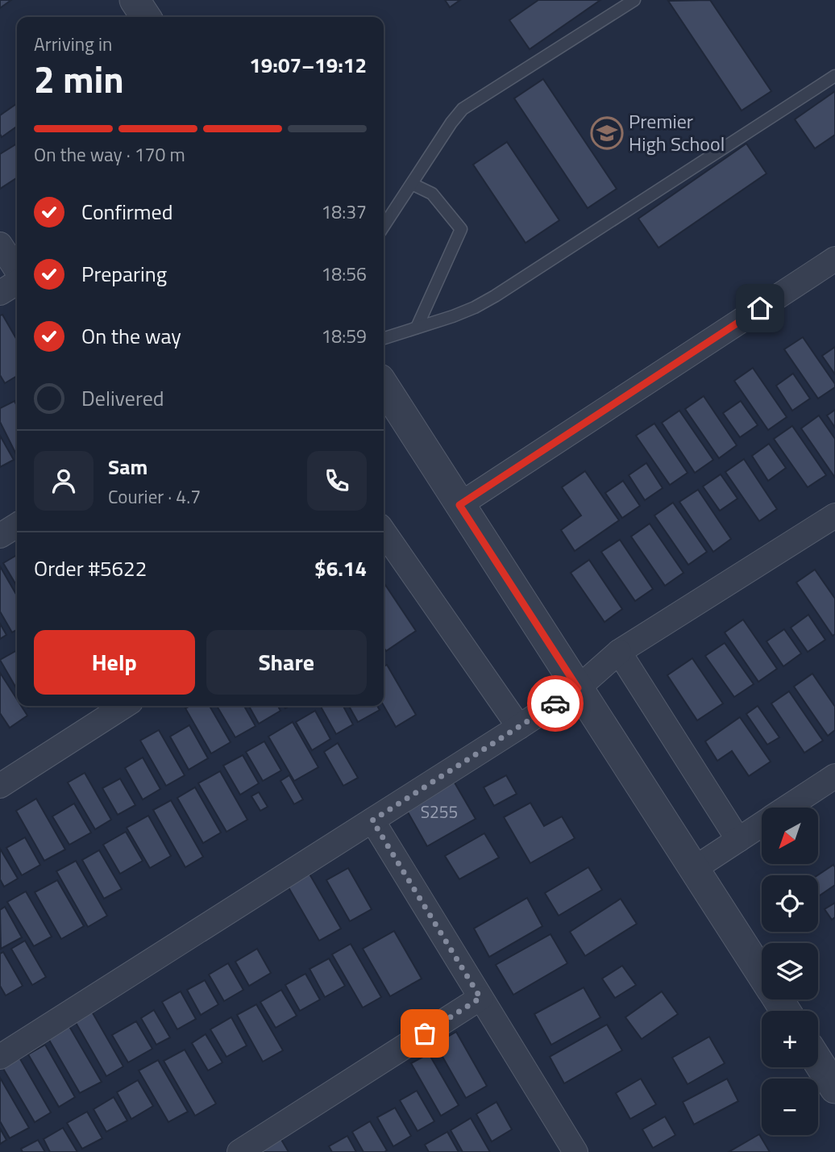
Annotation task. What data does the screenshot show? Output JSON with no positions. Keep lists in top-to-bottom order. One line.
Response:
{"places":{"school or university":["Premier High School"]},"house_numbers":["S255"],"north":"bottom left","page":{"heading":["2 min","Arriving in","19:07–19:12"],"panel":["Sam","Courier · 4.7","Order #5622","$6.14"],"bar":"On the way · 170 m","list":[["Confirmed","18:37"],["Preparing","18:56"],["On the way","18:59"],"Delivered"],"buttons":["Help","Share"],"map_buttons":["+","−"]}}
